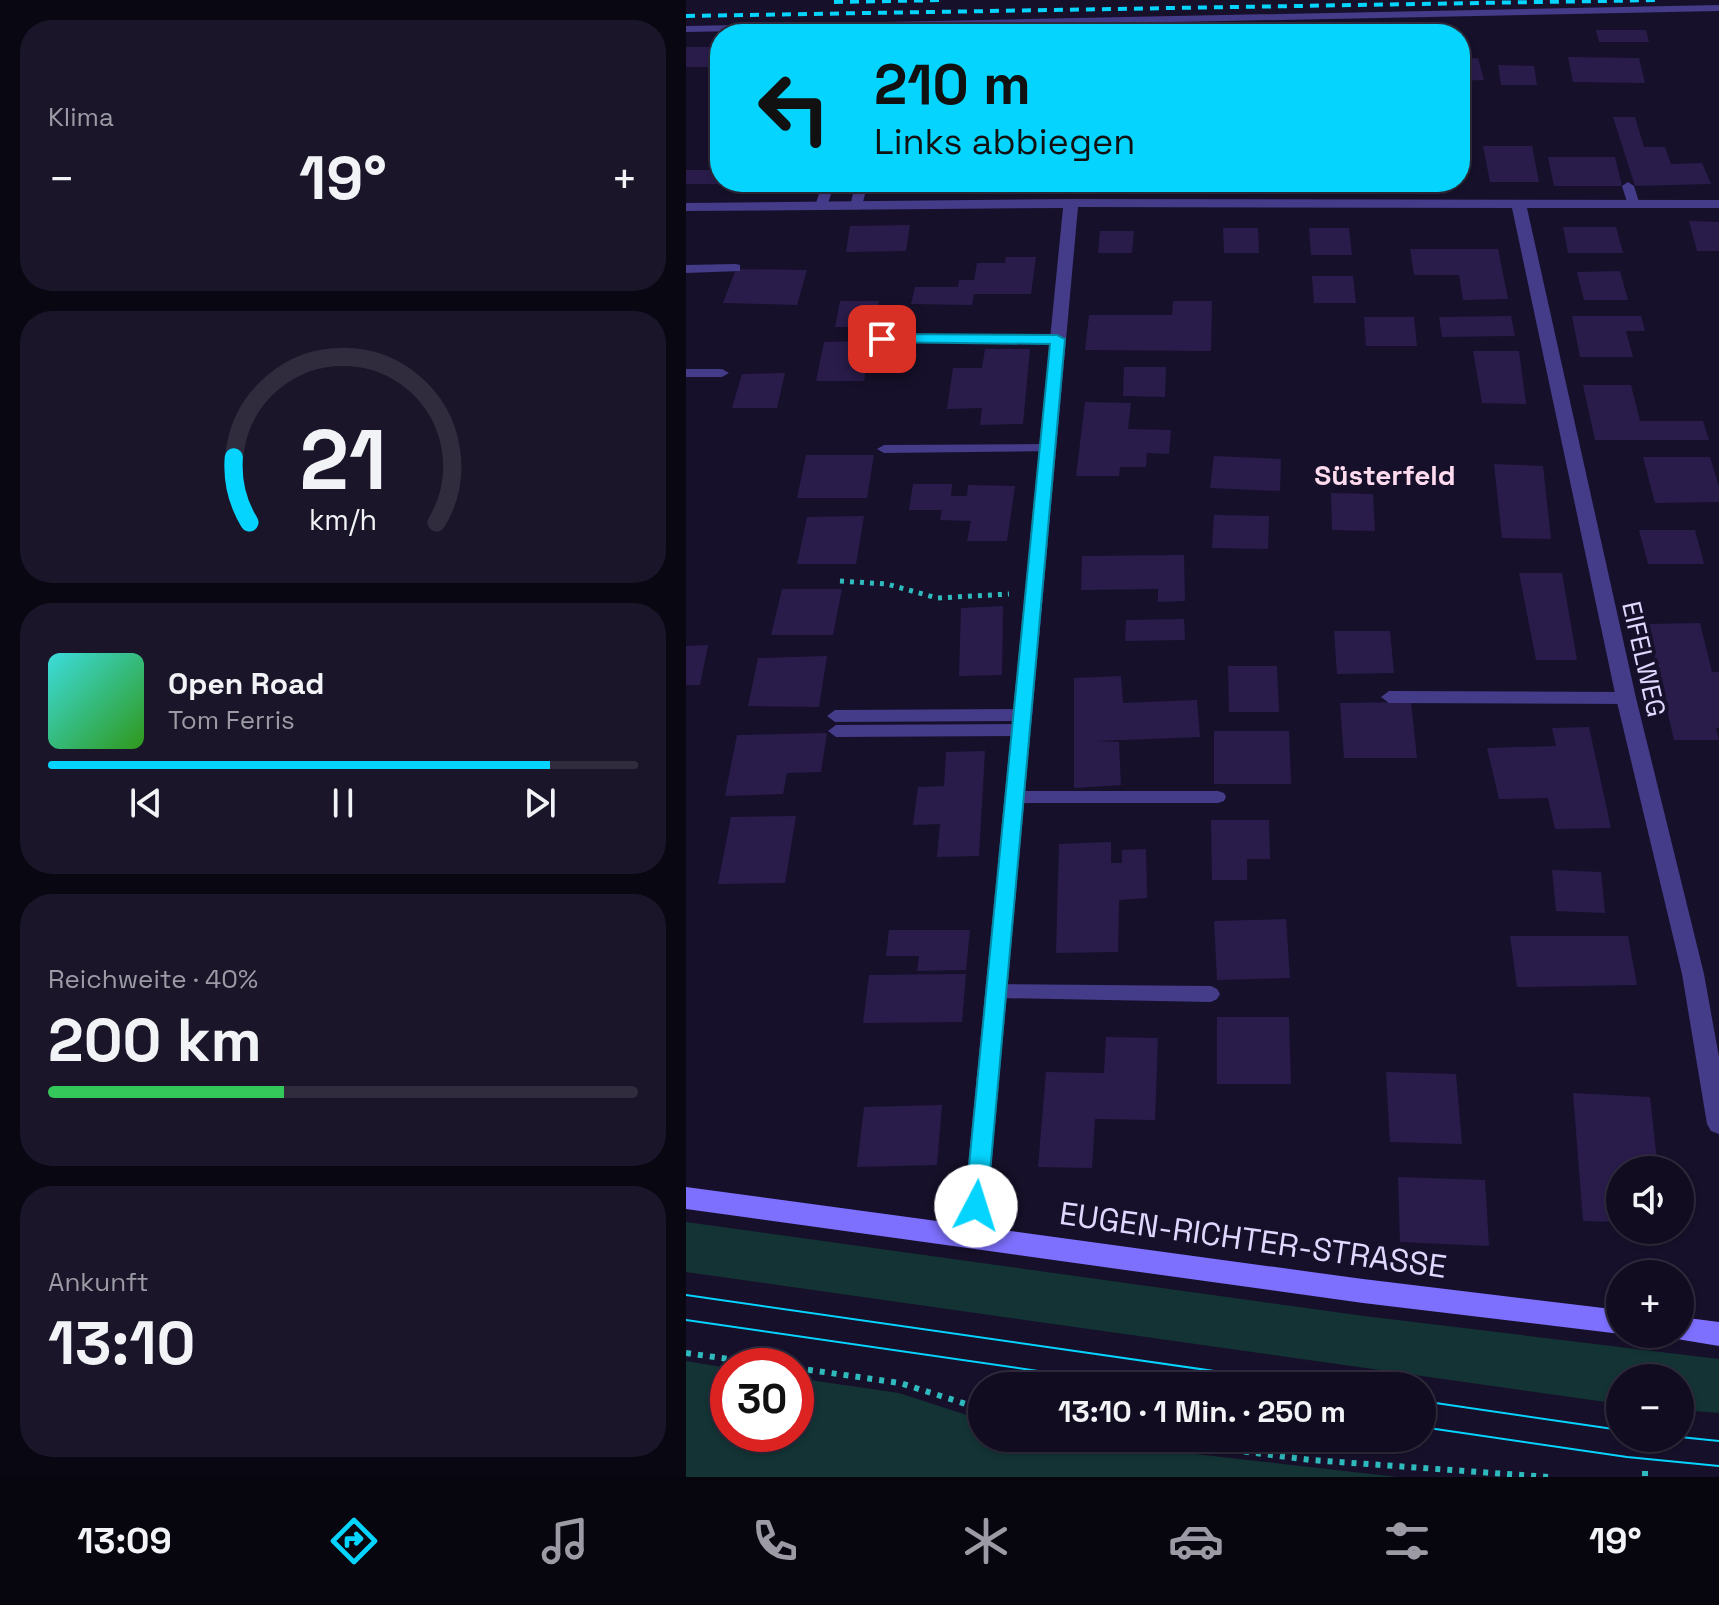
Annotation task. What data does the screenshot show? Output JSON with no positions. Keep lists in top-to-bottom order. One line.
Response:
{"streets":{"main road":["EUGEN-RICHTER-STRASSE"],"street":["EIFELWEG"]},"districts":["Süsterfeld"],"page":{"tile":["Klima",["Reichweite · 40%","200 km"],["Ankunft","13:10"]],"turn":["210 m","Links abbiegen"],"heat":["−","19°","+"],"song":["Open Road","Tom Ferris"],"map_buttons":["+","−"],"limit":"30","trip":"13:10 · 1 Min. · 250 m","tabs":["13:09","19°"],"gauge":["21","km/h"]}}
